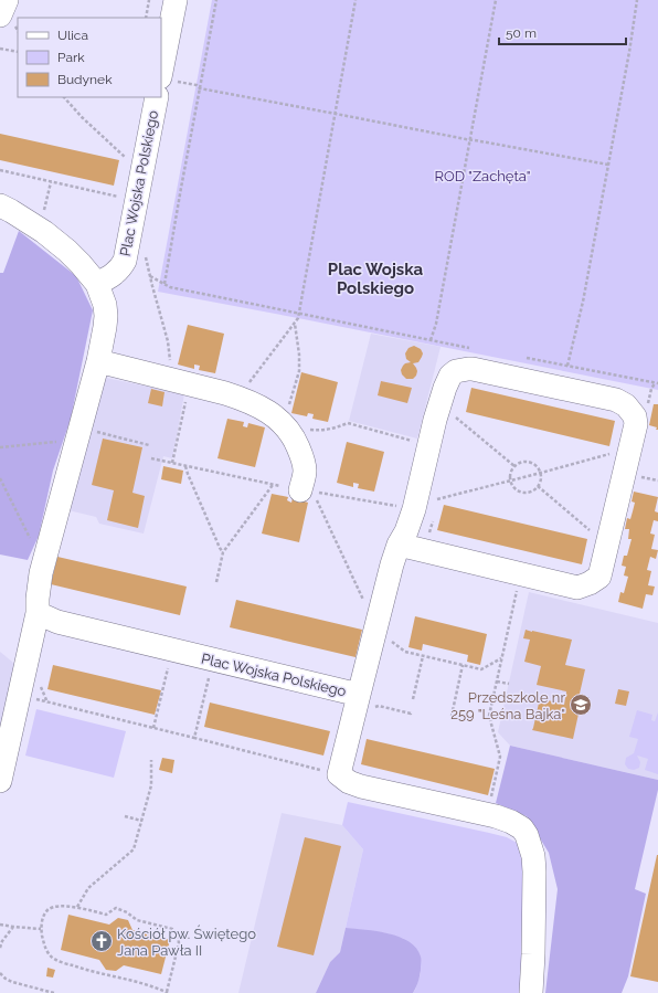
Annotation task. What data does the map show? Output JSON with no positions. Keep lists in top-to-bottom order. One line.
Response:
{"streets":{"street":["Plac Wojska Polskiego"]},"districts":["Plac Wojska Polskiego"],"parks":["ROD \"Zachęta\""],"places":{"school or university":["Przedszkole nr 259 \"Leśna Bajka\""],"church":["Kościół pw. Świętego Jana Pawła II"]},"legend":["Ulica","Park","Budynek"],"scale_bar":"50 m"}
